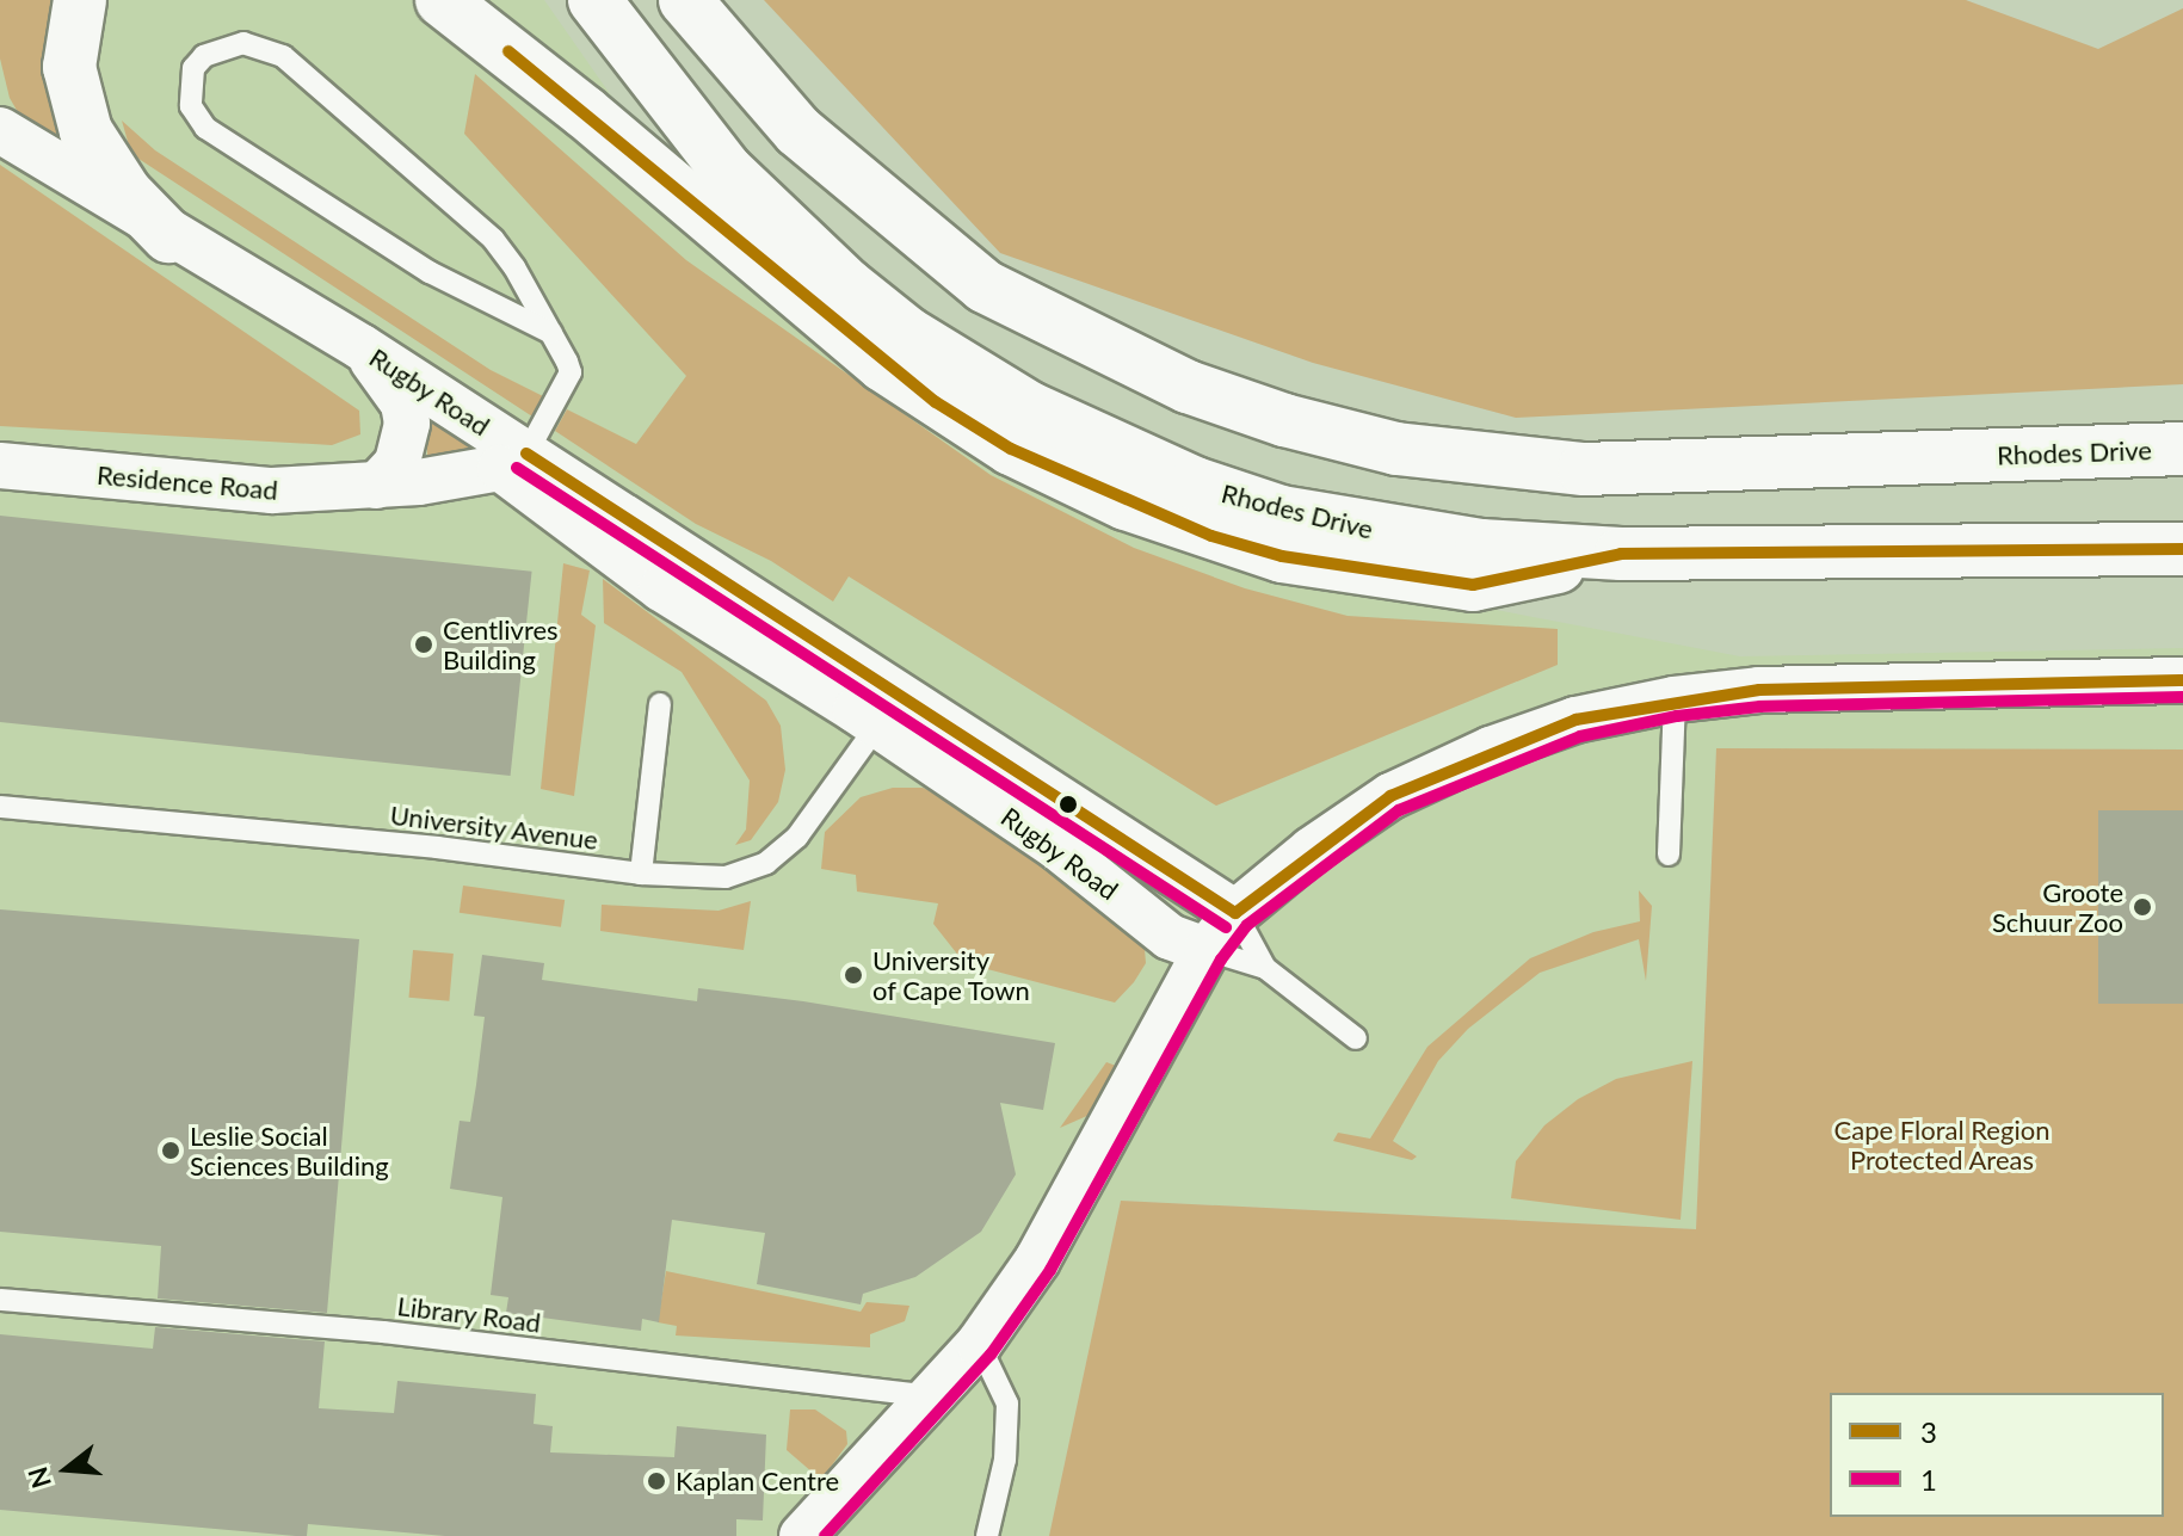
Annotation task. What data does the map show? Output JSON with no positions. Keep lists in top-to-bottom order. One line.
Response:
{"streets":{"highway":["Rhodes Drive"],"street":["Rugby Road","Residence Road"],"lane":["University Avenue","Library Road"]},"crossings":[["Rugby Road","Residence Road"],["Rugby Road","University Avenue"]],"parks":["Cape Floral Region Protected Areas"],"places":["Centlivres Building","Groote Schuur Zoo","University of Cape Town","Leslie Social Sciences Building","Kaplan Centre"],"lines":["transit line 3","transit line 1"],"legend":["3","1"],"north":"left"}
